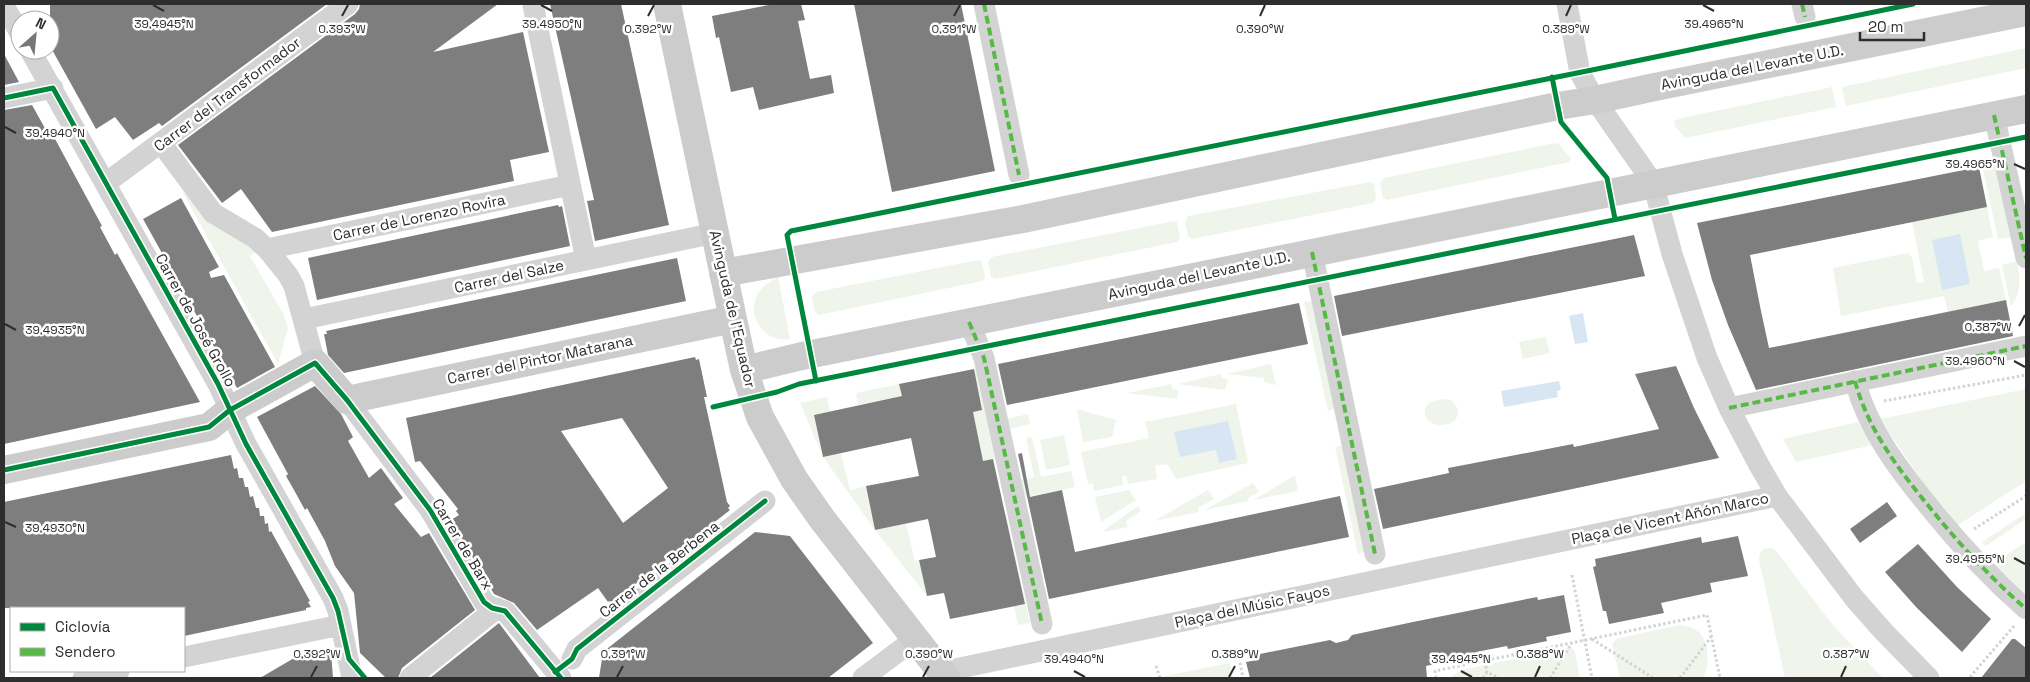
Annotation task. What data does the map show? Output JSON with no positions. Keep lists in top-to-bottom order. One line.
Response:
{"streets":{"street":["Avinguda del Levante U.D.","Carrer del Transformador","Carrer de Lorenzo Rovira","Carrer del Salze","Avinguda de l'Equador","Carrer de José Grollo","Carrer del Pintor Matarana","Plaça de Vicent Añón Marco","Carrer de Barx","Carrer de la Berbena","Plaça del Músic Fayos"]},"crossings":[["Avinguda del Levante U.D.","Avinguda de l'Equador"],["Carrer del Transformador","Carrer de José Grollo"],["Carrer del Transformador","Carrer de Barx"],["Carrer de Lorenzo Rovira","Carrer de Barx"],["Carrer del Salze","Avinguda de l'Equador"],["Carrer del Salze","Carrer de Barx"],["Avinguda de l'Equador","Carrer del Pintor Matarana"],["Avinguda de l'Equador","Plaça del Músic Fayos"],["Carrer del Pintor Matarana","Carrer de Barx"],["Plaça de Vicent Añón Marco","Plaça del Músic Fayos"]],"legend":["Ciclovía","Sendero"],"scale_bar":"20 m","north":"top right","coordinates":["39.4945°N","39.4950°N","39.4965°N","0.393°W","0.392°W","0.391°W","0.390°W","0.389°W","39.4940°N","0.387°W","39.4935°N","39.4960°N","39.4930°N","39.4955°N","0.388°W"]}
